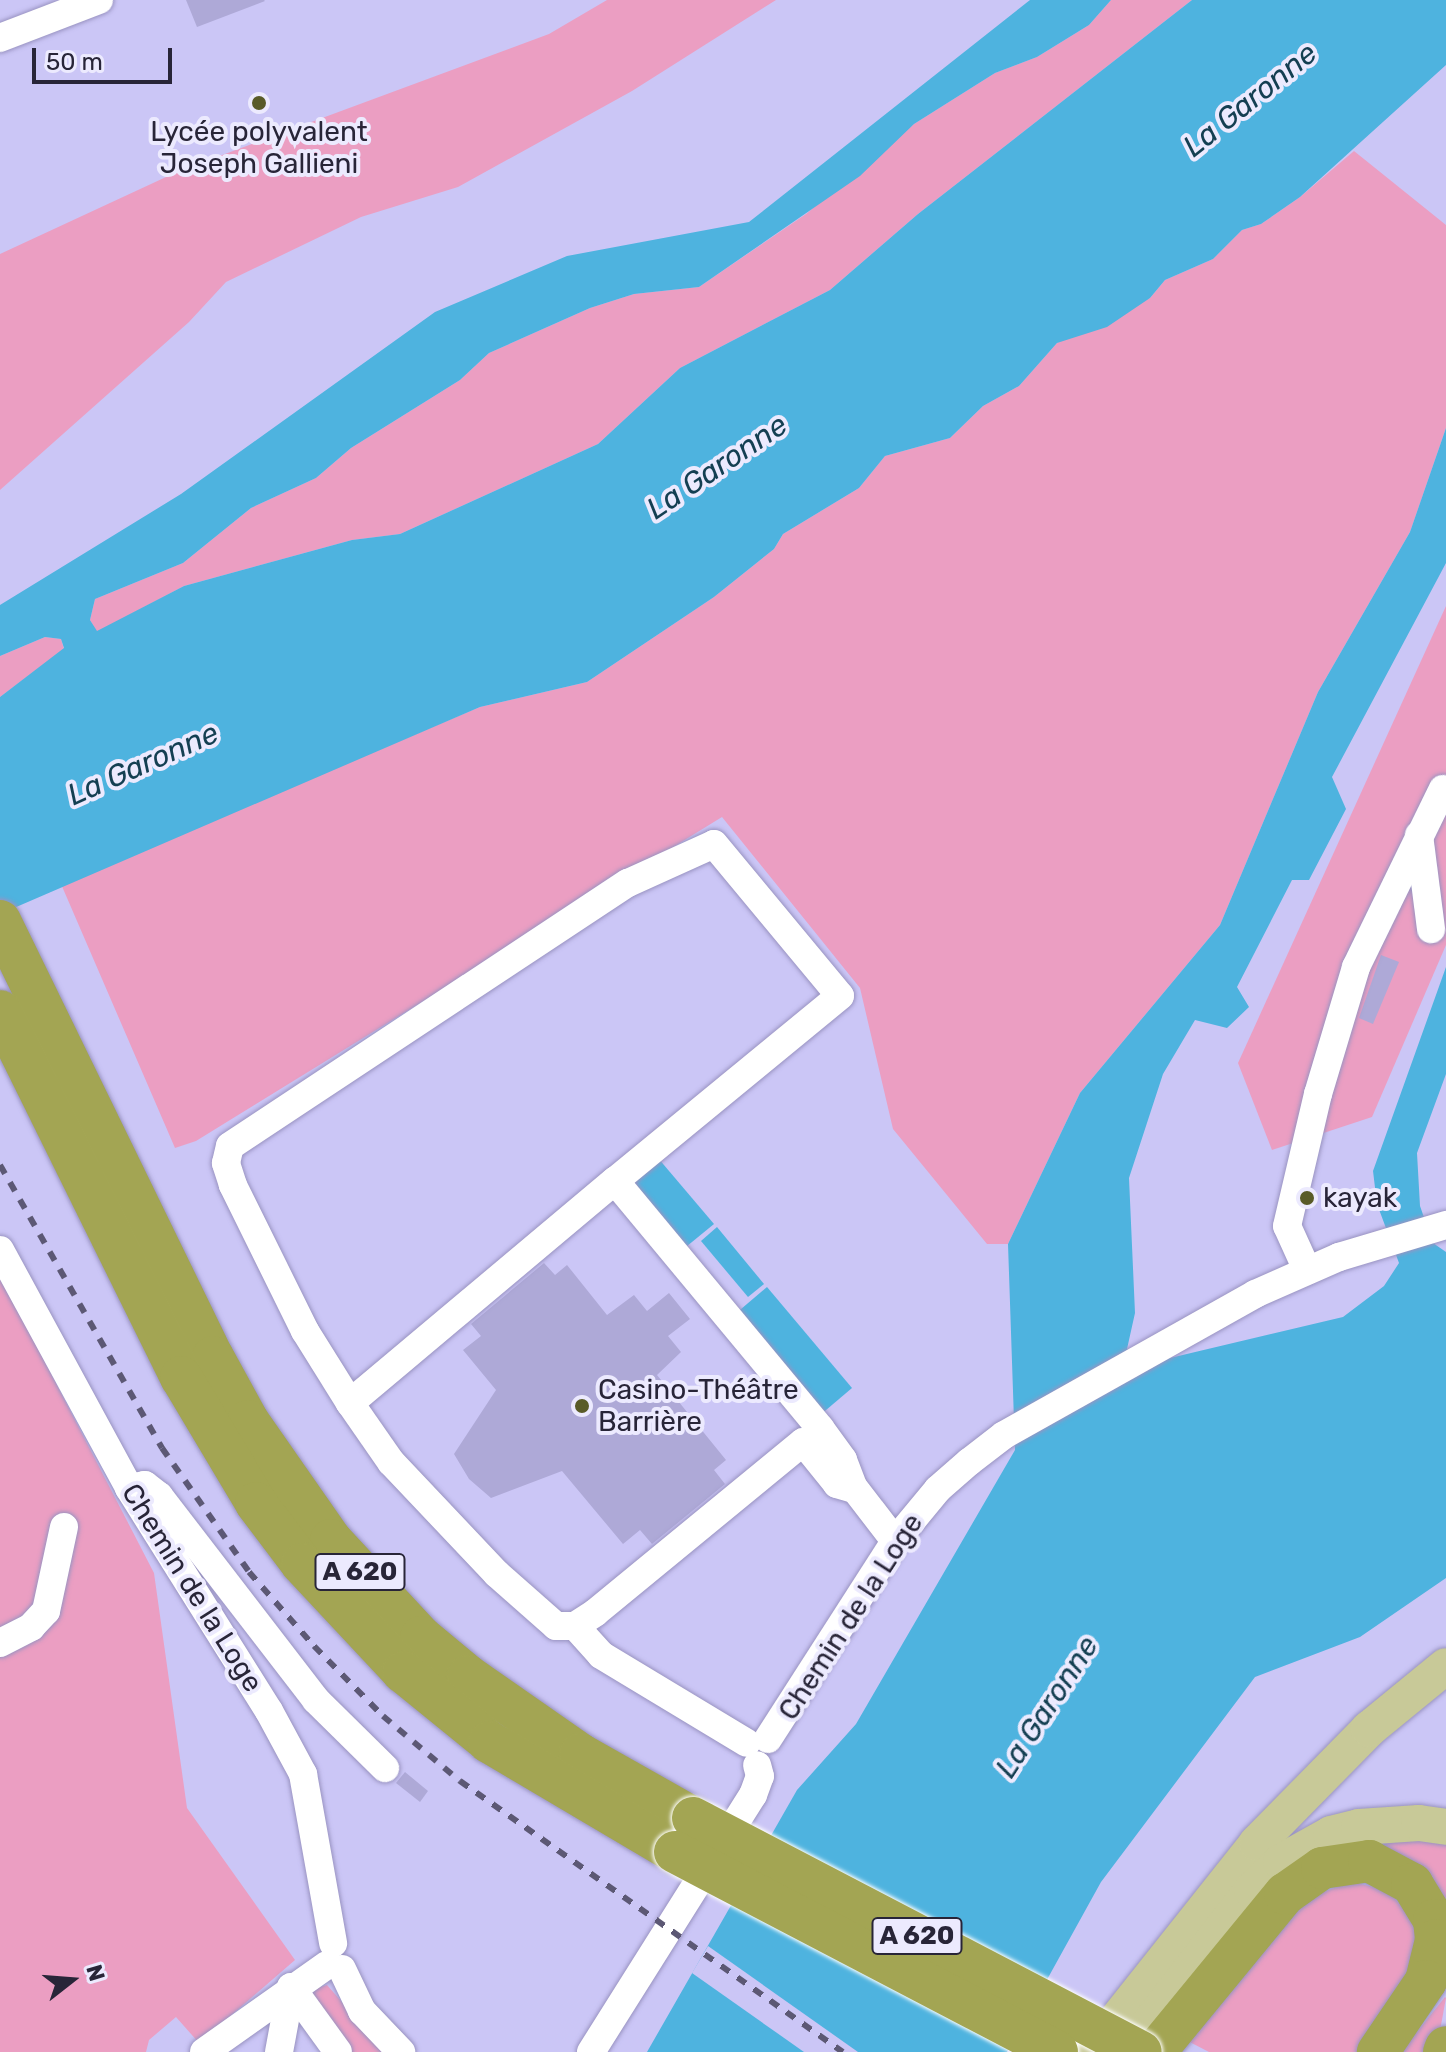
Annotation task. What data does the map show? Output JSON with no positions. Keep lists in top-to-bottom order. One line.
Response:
{"streets":{"highway":["A 620"],"street":["Chemin de la Loge"]},"water":["La Garonne"],"places":["Lycée polyvalent Joseph Gallieni","kayak","Casino-Théâtre Barrière"],"scale_bar":"50 m","north":"right"}
